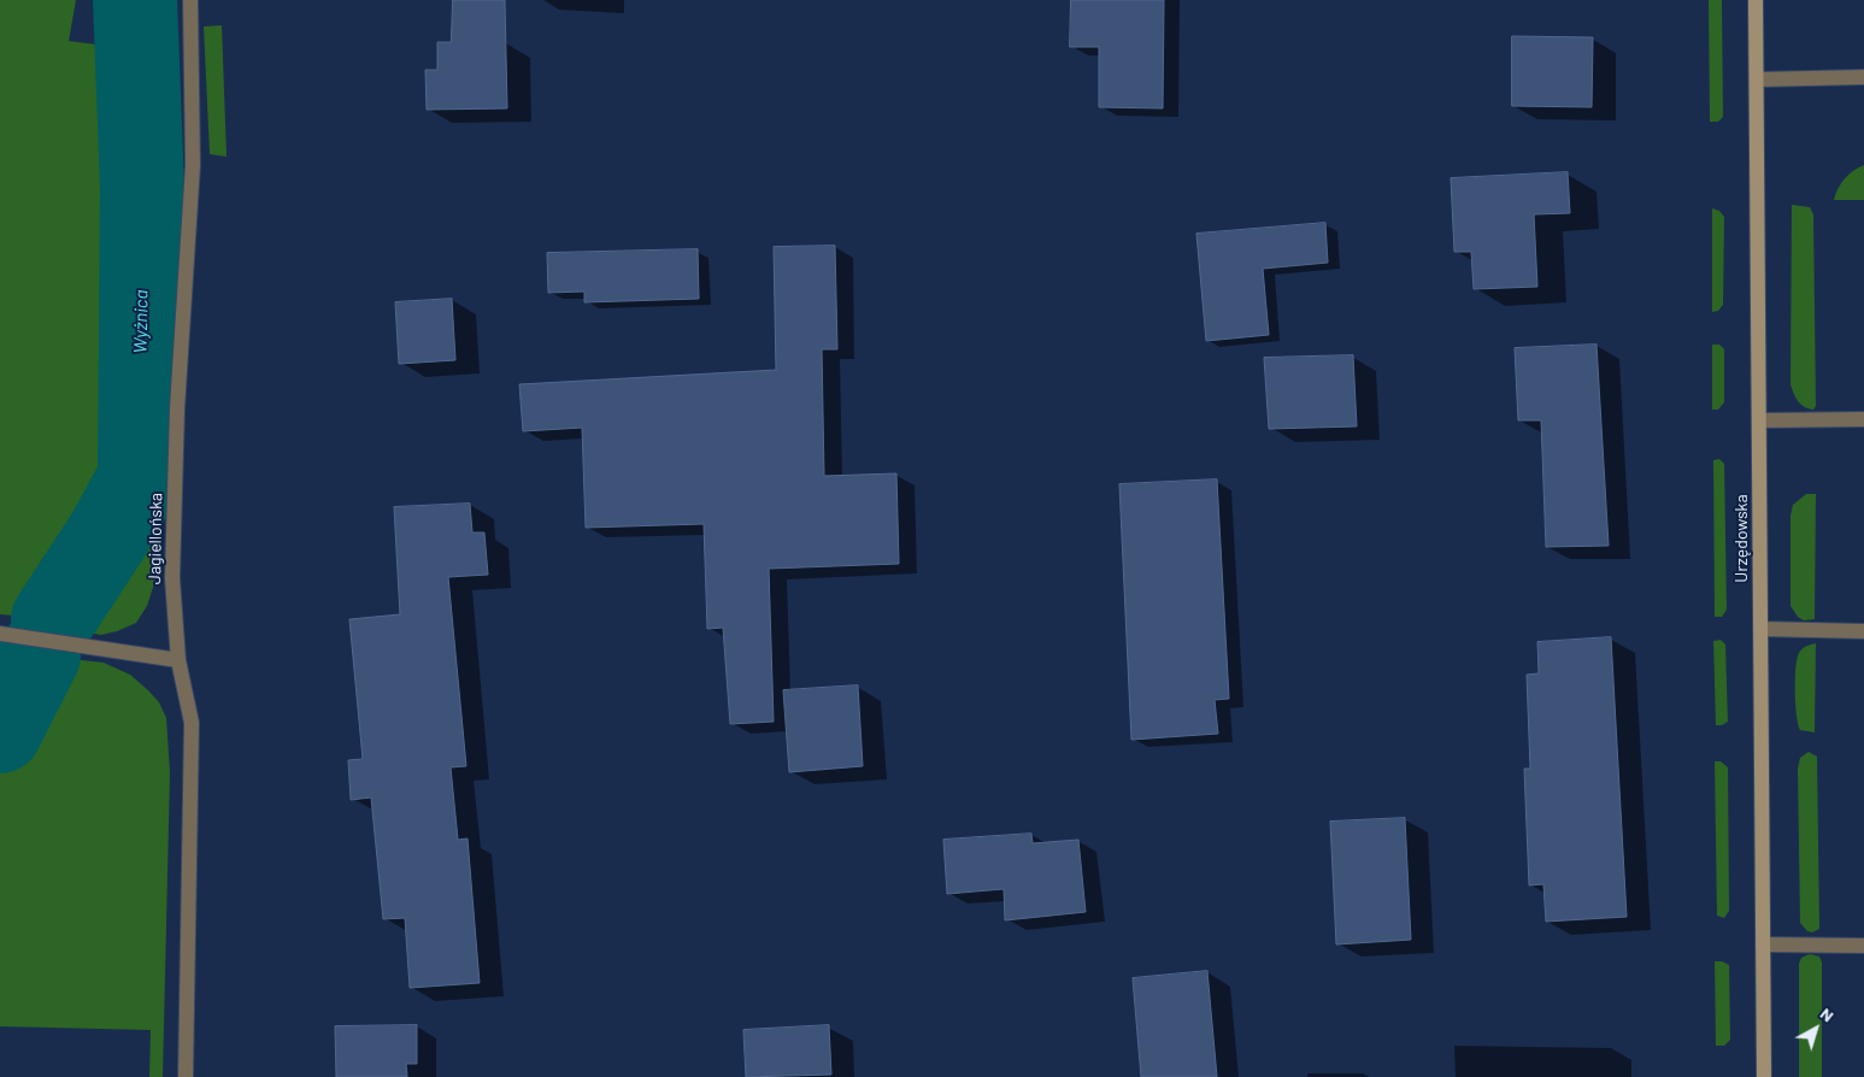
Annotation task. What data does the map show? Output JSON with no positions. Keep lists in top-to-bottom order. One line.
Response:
{"streets":{"street":["Jagiellońska","Urzędowska"]},"water":["Wyżnica"],"north":"top right"}
